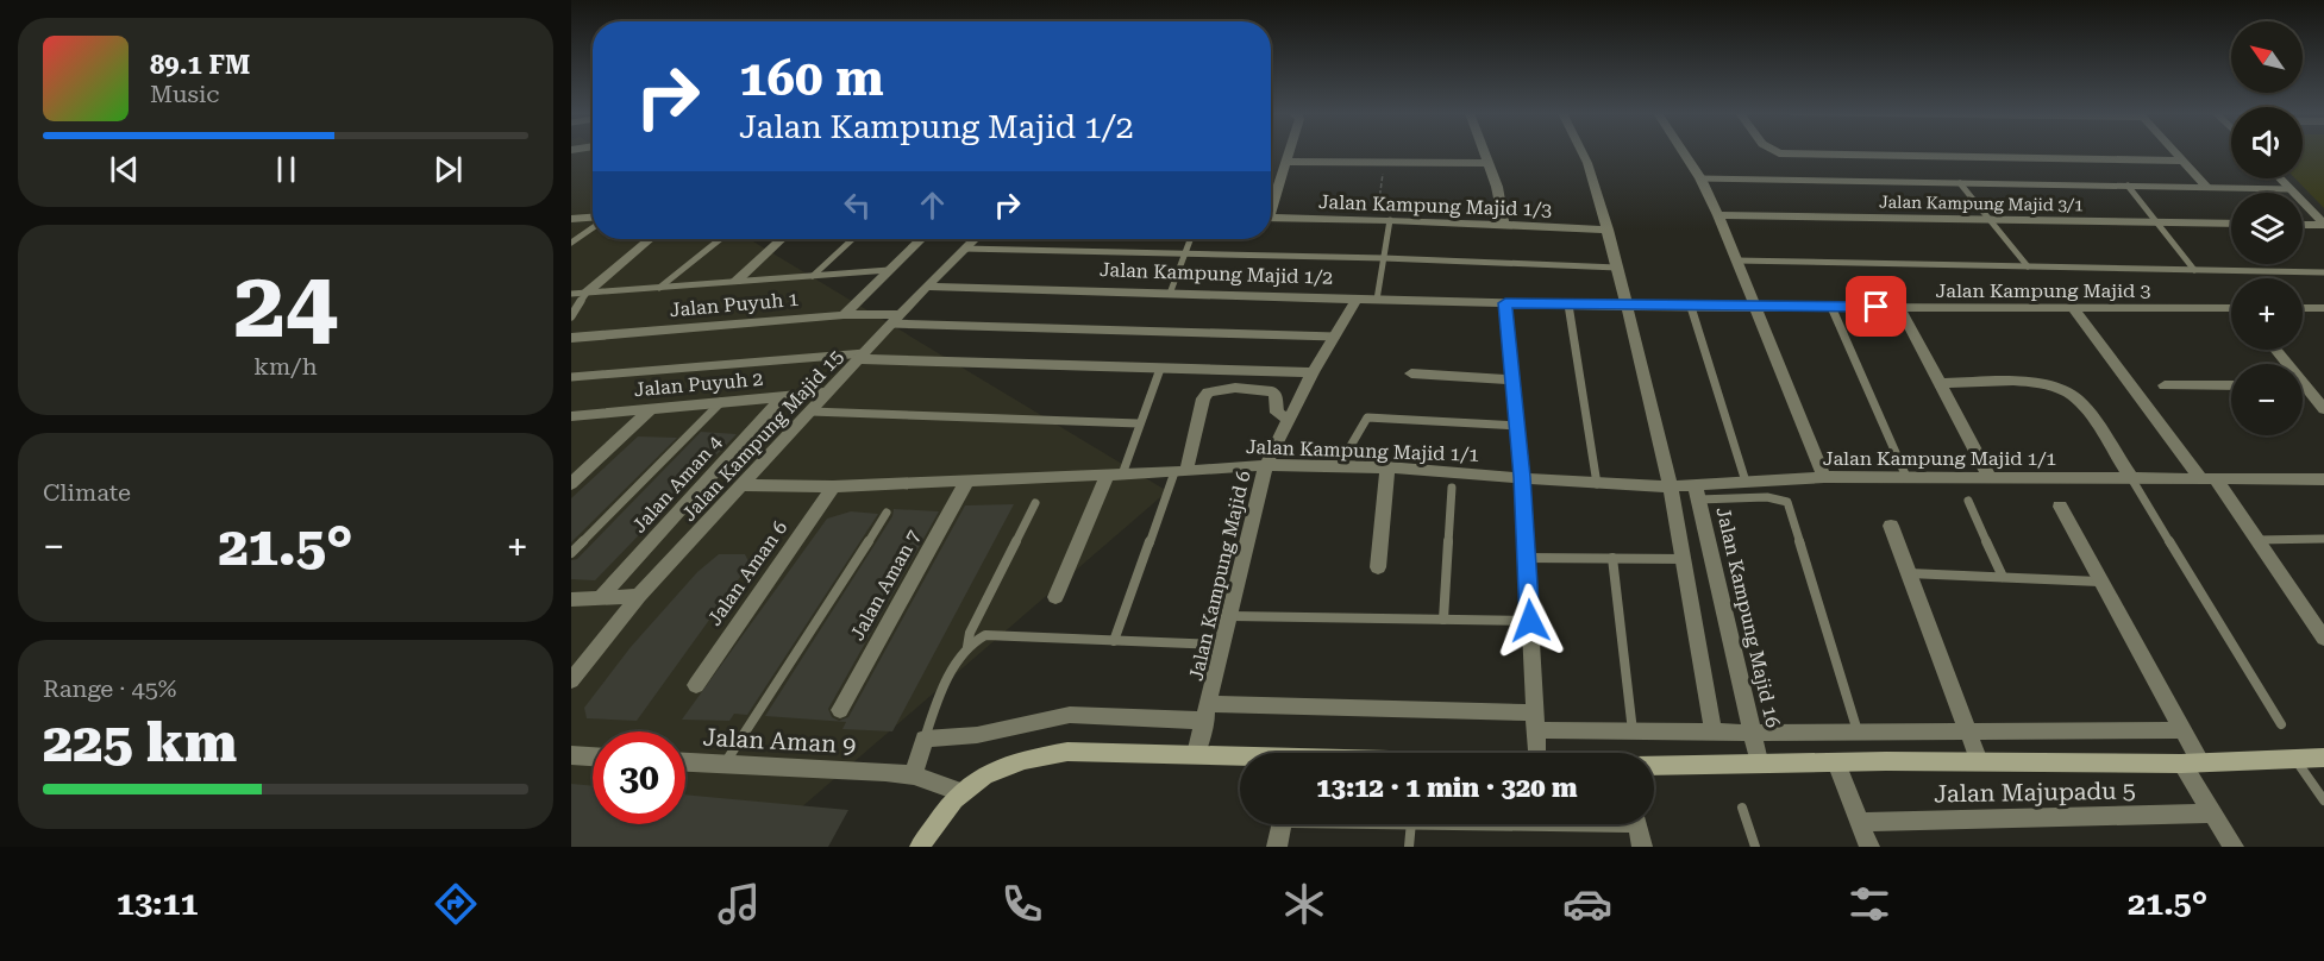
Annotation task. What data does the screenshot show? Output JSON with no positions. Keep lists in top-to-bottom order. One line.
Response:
{"streets":{"street":["Jalan Kampung Majid 3/1","Jalan Kampung Majid 1/3","Jalan Kampung Majid 1/2","Jalan Kampung Majid 3","Jalan Puyuh 1","Jalan Puyuh 2","Jalan Kampung Majid 15","Jalan Kampung Majid 1/1","Jalan Aman 4","Jalan Aman 6","Jalan Kampung Majid 6","Jalan Aman 7","Jalan Kampung Majid 16","Jalan Aman 9","Jalan Majupadu 5"]},"crossings":[["Jalan Kampung Majid 1/2","Jalan Kampung Majid 3"],["Jalan Kampung Majid 1/2","Jalan Kampung Majid 15"],["Jalan Kampung Majid 1/2","Jalan Kampung Majid 6"],["Jalan Puyuh 1","Jalan Kampung Majid 15"],["Jalan Puyuh 2","Jalan Kampung Majid 15"],["Jalan Puyuh 2","Jalan Aman 4"],["Jalan Kampung Majid 15","Jalan Kampung Majid 1/1"],["Jalan Kampung Majid 1/1","Jalan Aman 6"],["Jalan Kampung Majid 1/1","Jalan Kampung Majid 6"],["Jalan Kampung Majid 1/1","Jalan Aman 7"],["Jalan Kampung Majid 1/1","Jalan Kampung Majid 16"]],"north":"top left","page":{"map_buttons":["+","−"],"turn":["160 m","Jalan Kampung Majid 1/2"],"song":["89.1 FM","Music"],"tile":[["24","km/h"],"Climate",["Range · 45%","225 km"]],"heat":["−","21.5°","+"],"limit":"30","trip":"13:12 · 1 min · 320 m","tabs":["13:11","21.5°"]}}
